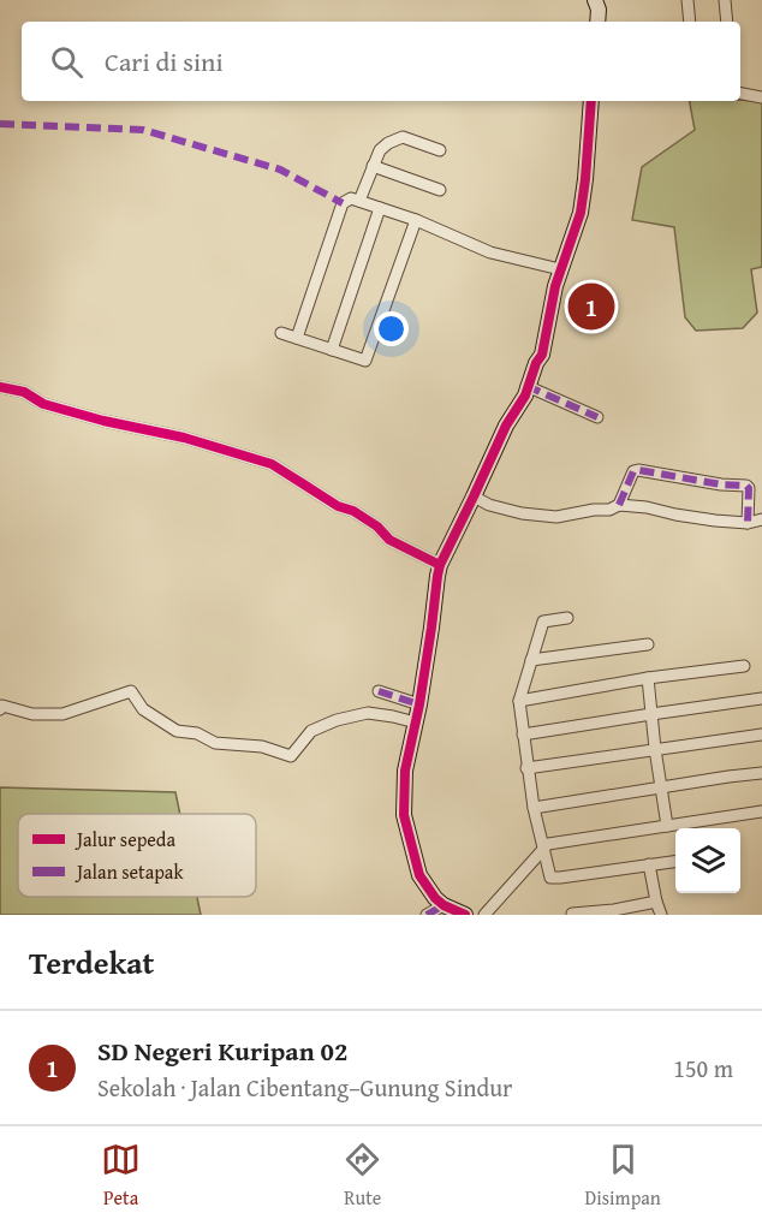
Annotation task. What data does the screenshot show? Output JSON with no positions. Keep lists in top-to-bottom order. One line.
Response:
{"legend":["Jalur sepeda","Jalan setapak"],"page":{"search":"Cari di sini","pins":"1","heading":"Terdekat","list":[{"mark":"1","name":"SD Negeri Kuripan 02","note":"Sekolah · Jalan Cibentang–Gunung Sindur","value":"150 m"}],"nav":["Peta","Rute","Disimpan"]}}
